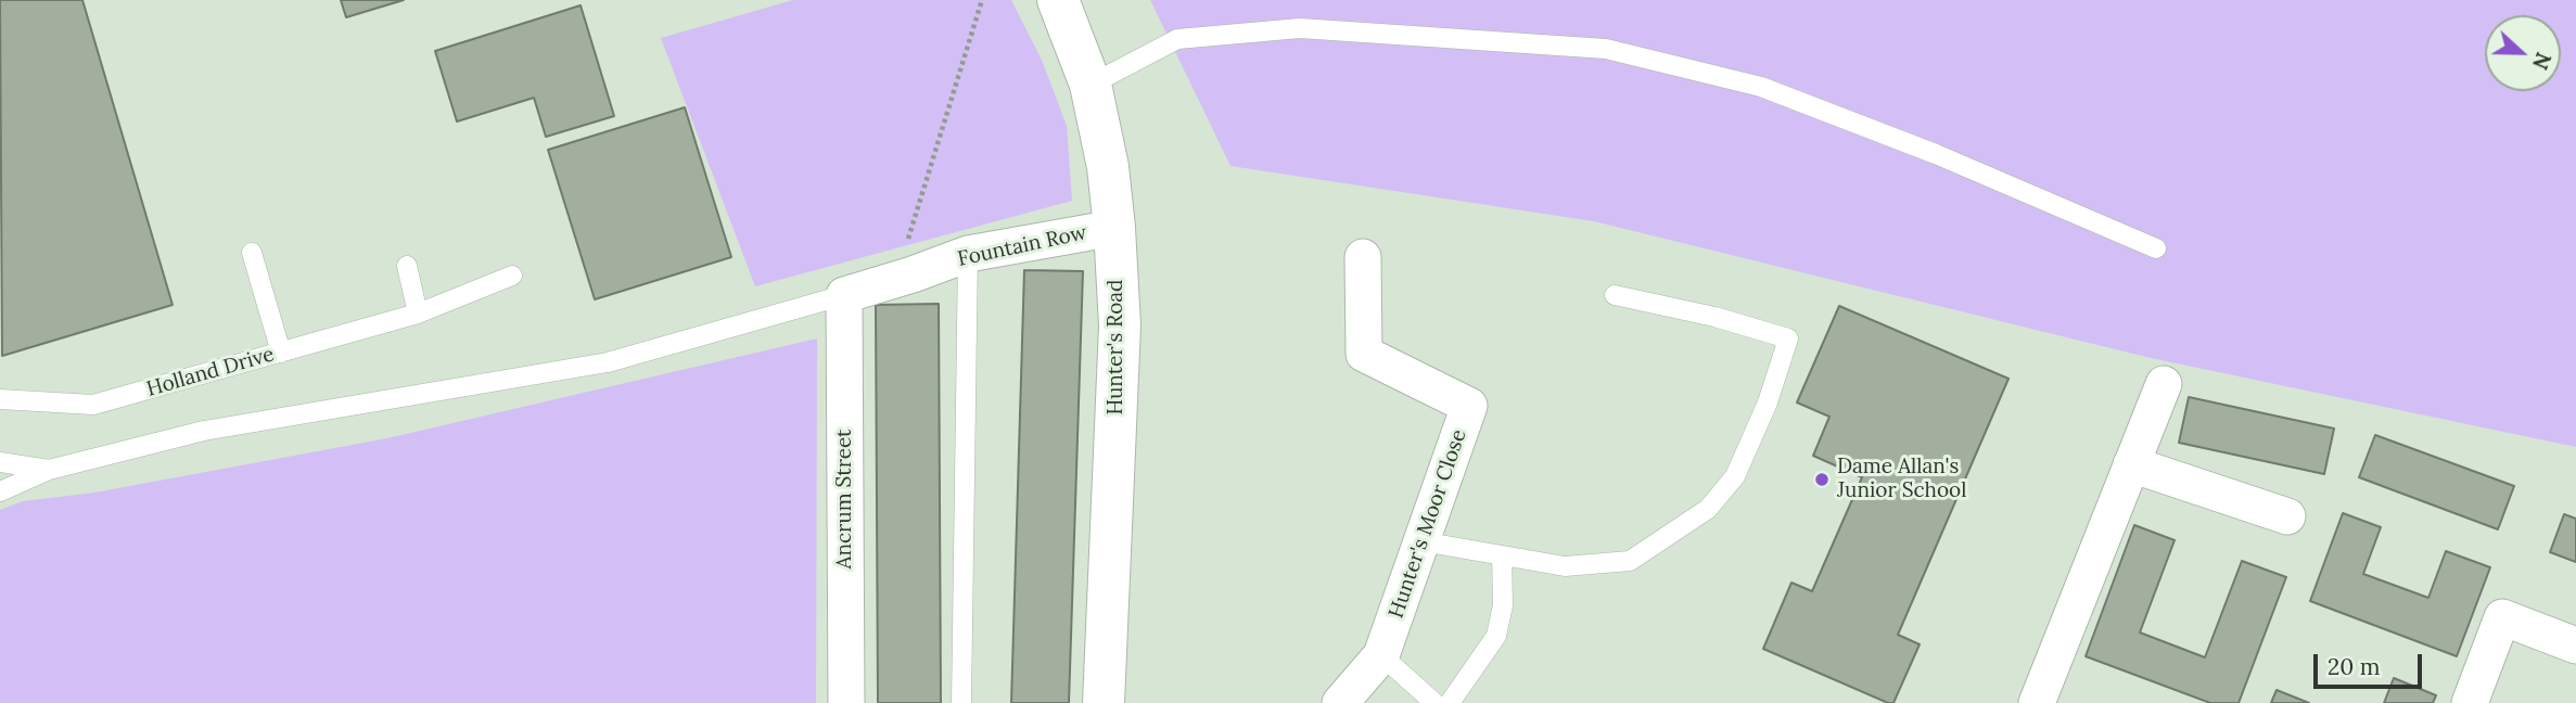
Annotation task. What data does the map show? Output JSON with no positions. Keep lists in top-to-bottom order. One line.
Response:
{"streets":{"street":["Fountain Row","Hunter's Road","Ancrum Street","Hunter's Moor Close"],"lane":["Holland Drive"]},"crossings":[["Fountain Row","Hunter's Road"],["Fountain Row","Ancrum Street"]],"places":["Dame Allan's Junior School"],"scale_bar":"20 m","north":"right"}
